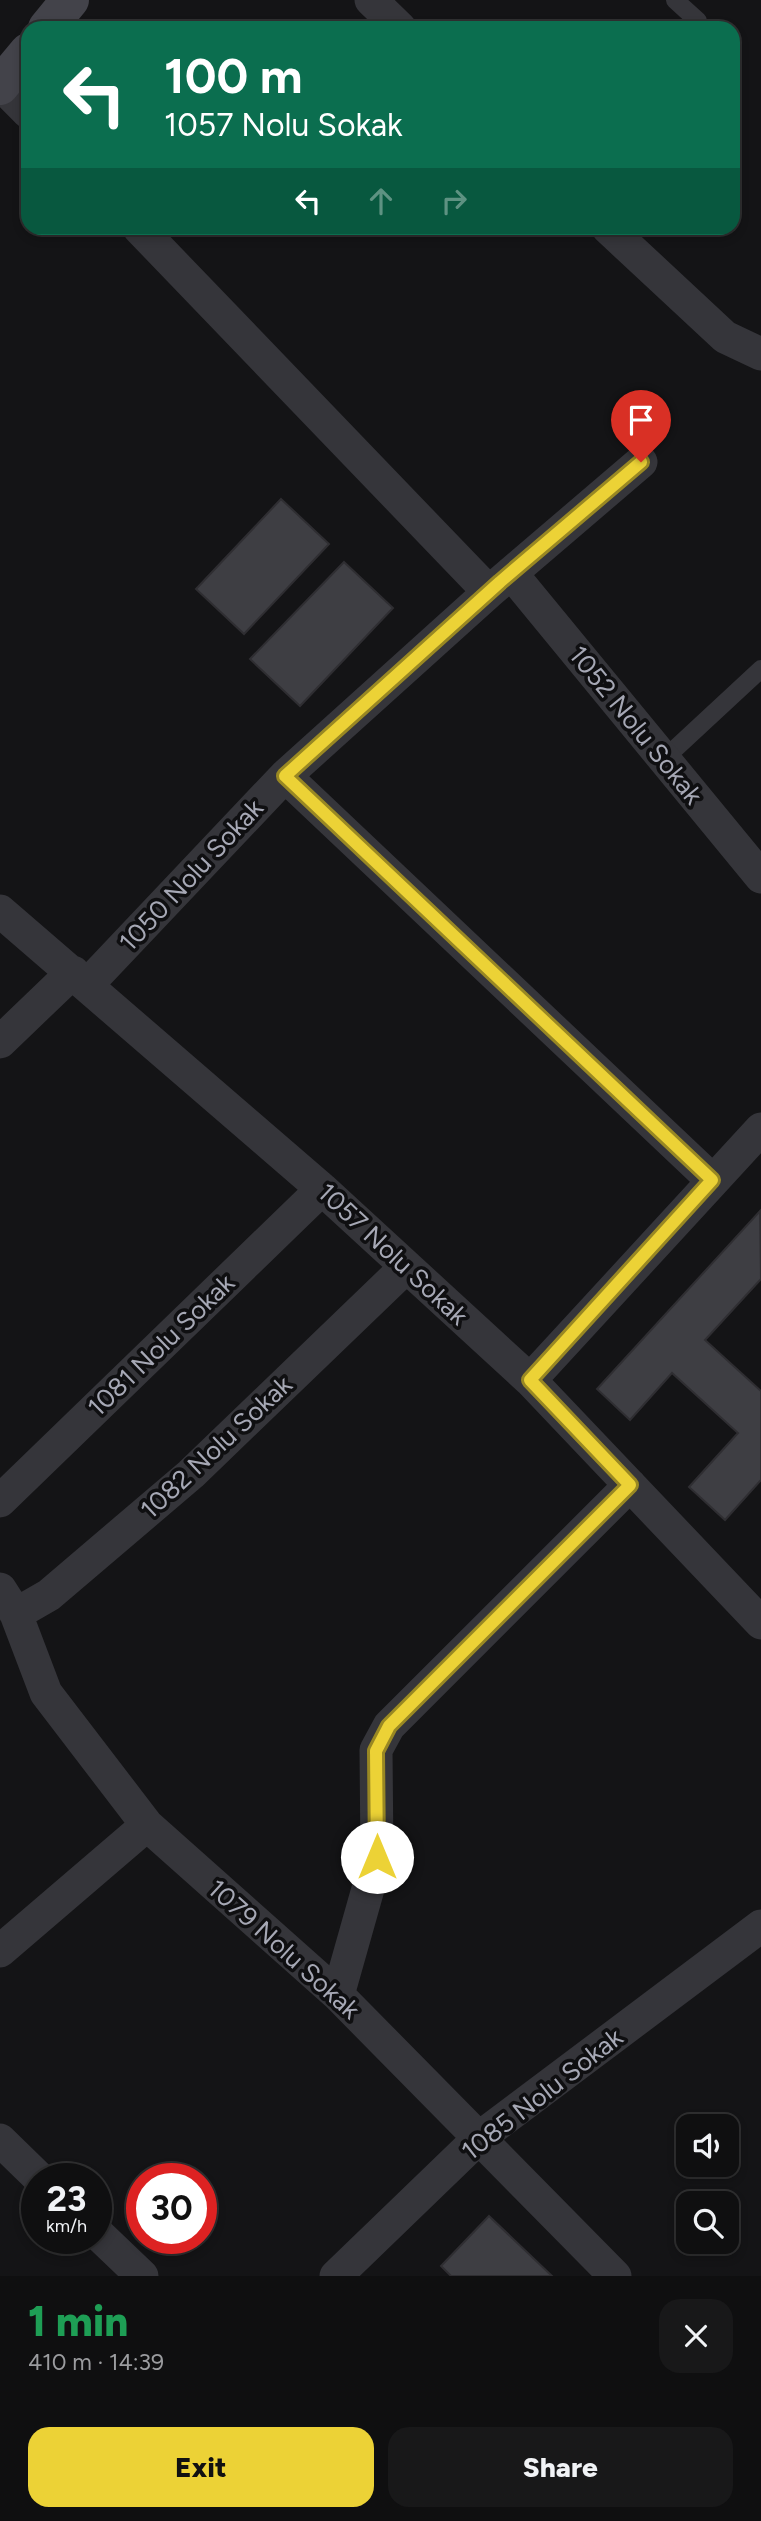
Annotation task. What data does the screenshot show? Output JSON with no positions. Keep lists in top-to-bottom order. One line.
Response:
{"streets":{"street":["1052 Nolu Sokak","1050 Nolu Sokak","1057 Nolu Sokak","1081 Nolu Sokak","1082 Nolu Sokak","1079 Nolu Sokak","1085 Nolu Sokak"]},"crossings":[["1052 Nolu Sokak","1050 Nolu Sokak"],["1050 Nolu Sokak","1057 Nolu Sokak"],["1057 Nolu Sokak","1081 Nolu Sokak"],["1057 Nolu Sokak","1082 Nolu Sokak"],["1082 Nolu Sokak","1079 Nolu Sokak"],["1079 Nolu Sokak","1085 Nolu Sokak"]],"page":{"turn":["100 m","1057 Nolu Sokak"],"speed":"23 km/h","limit":"30","heading":["1 min","410 m · 14:39"],"buttons":["Exit","Share"]}}
